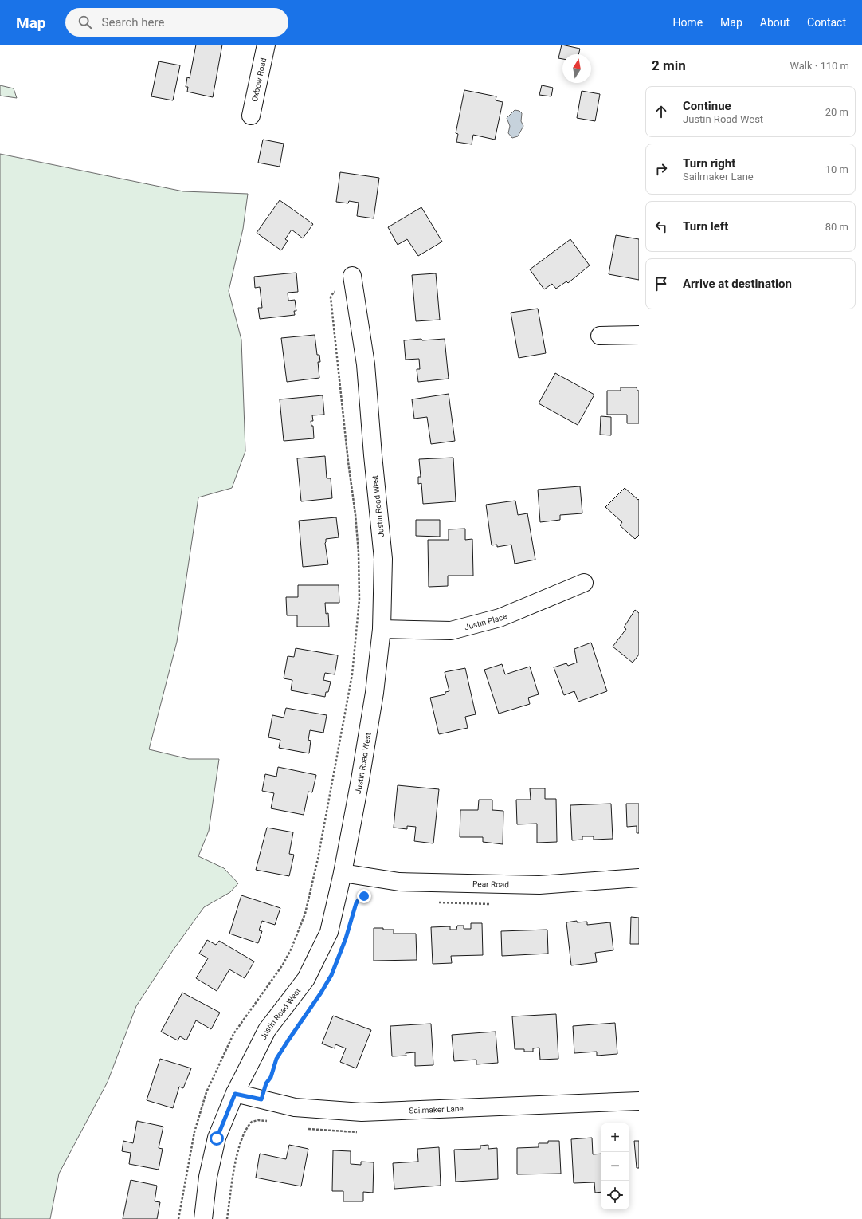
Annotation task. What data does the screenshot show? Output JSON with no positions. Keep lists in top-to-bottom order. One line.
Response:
{"streets":{"street":["Oxbow Road","Justin Road West","Justin Place","Pear Road","Sailmaker Lane"]},"crossings":[["Justin Road West","Justin Place"],["Justin Road West","Pear Road"],["Justin Road West","Sailmaker Lane"]],"north":"top","page":{"header":"Map","search":"Search here","nav":["Home","Map","About","Contact"],"heading":["2 min","Walk · 110 m"],"list":[["Continue","Justin Road West","20 m"],["Turn right","Sailmaker Lane","10 m"],["Turn left","80 m"],"Arrive at destination"],"map_buttons":["+","−"]}}
